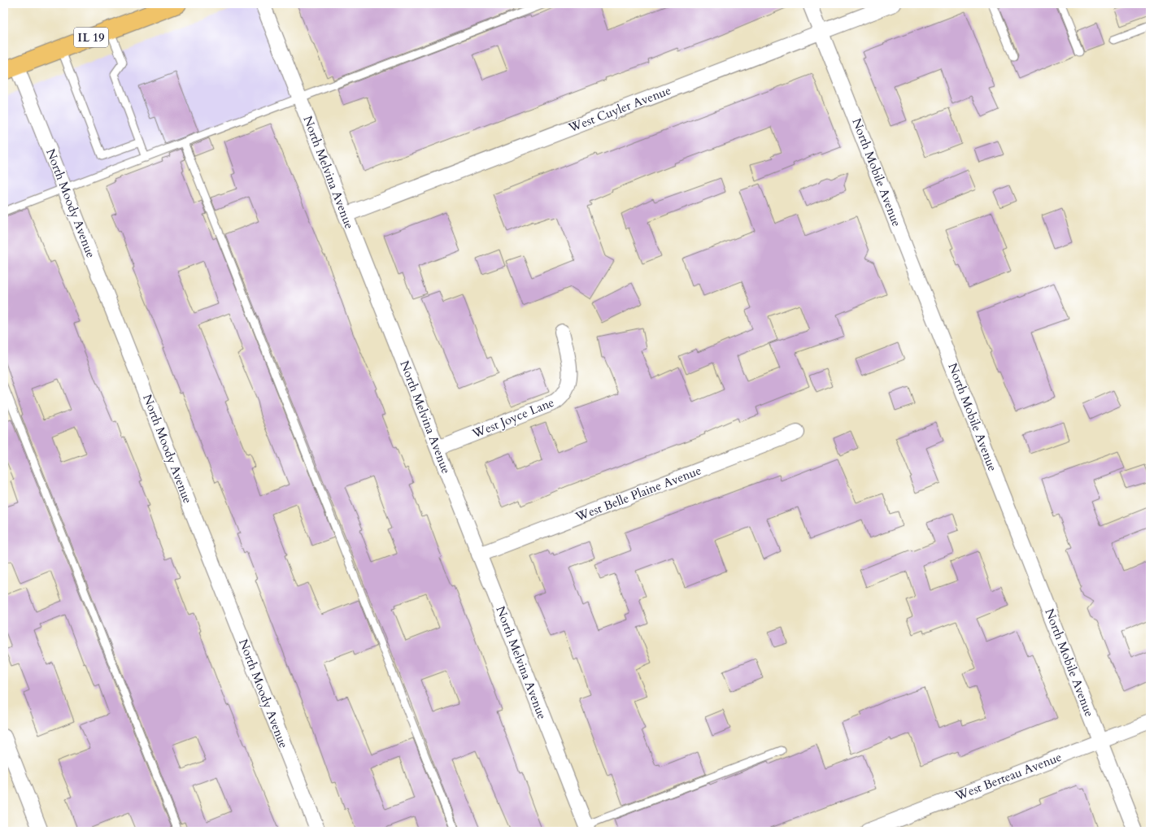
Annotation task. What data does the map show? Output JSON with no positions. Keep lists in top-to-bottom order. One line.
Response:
{"streets":{"main road":["IL 19"],"street":["West Cuyler Avenue","North Melvina Avenue","North Mobile Avenue","North Moody Avenue","West Joyce Lane","West Belle Plaine Avenue","West Berteau Avenue"]},"crossings":[["IL 19","North Moody Avenue"],["West Cuyler Avenue","North Melvina Avenue"],["West Cuyler Avenue","North Mobile Avenue"],["North Melvina Avenue","West Joyce Lane"],["North Melvina Avenue","West Belle Plaine Avenue"],["North Mobile Avenue","West Berteau Avenue"]]}
